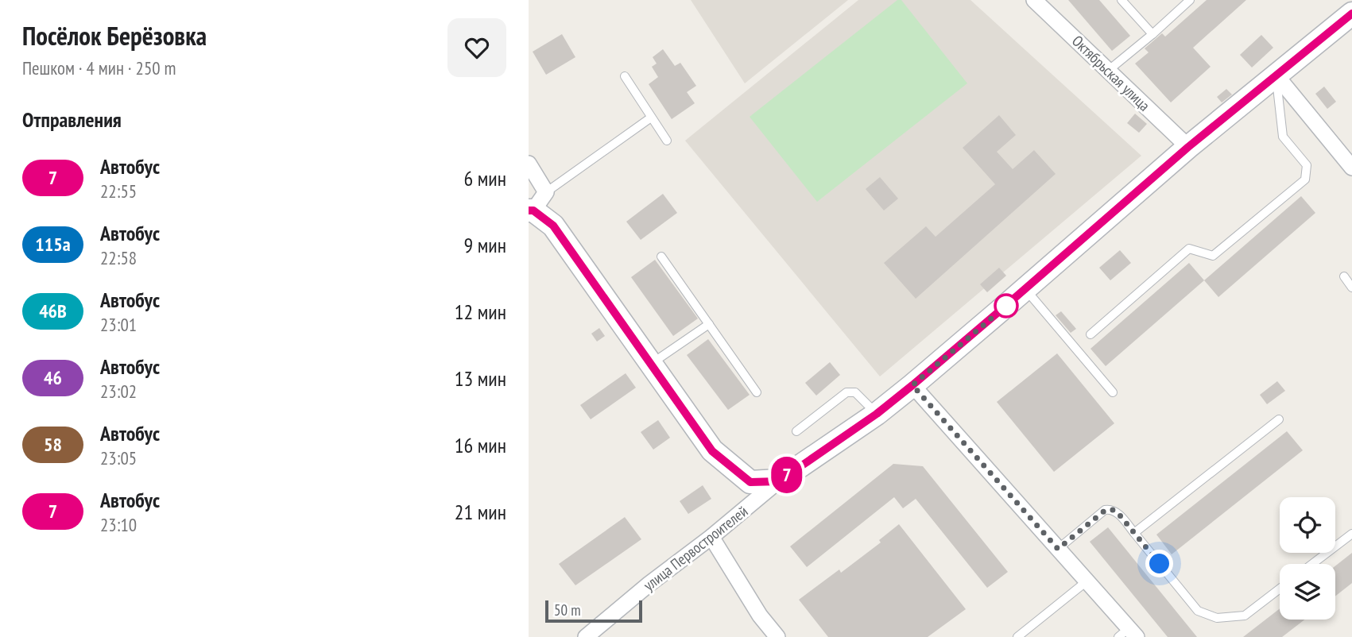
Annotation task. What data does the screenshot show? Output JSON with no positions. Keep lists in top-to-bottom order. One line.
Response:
{"streets":{"street":["Октябрьская улица","улица Первостроителей"]},"lines":["bus line 7"],"scale_bar":"50 m","page":{"heading":[["Посёлок Берёзовка","Пешком · 4 мин · 250 m"],"Отправления"],"on_map":"7","list":[{"mark":"7","name":"Автобус","note":"22:55","value":"6 мин"},{"mark":"115а","name":"Автобус","note":"22:58","value":"9 мин"},{"mark":"46В","name":"Автобус","note":"23:01","value":"12 мин"},{"mark":"46","name":"Автобус","note":"23:02","value":"13 мин"},{"mark":"58","name":"Автобус","note":"23:05","value":"16 мин"},{"mark":"7","name":"Автобус","note":"23:10","value":"21 мин"}],"scale":"50 m"}}
